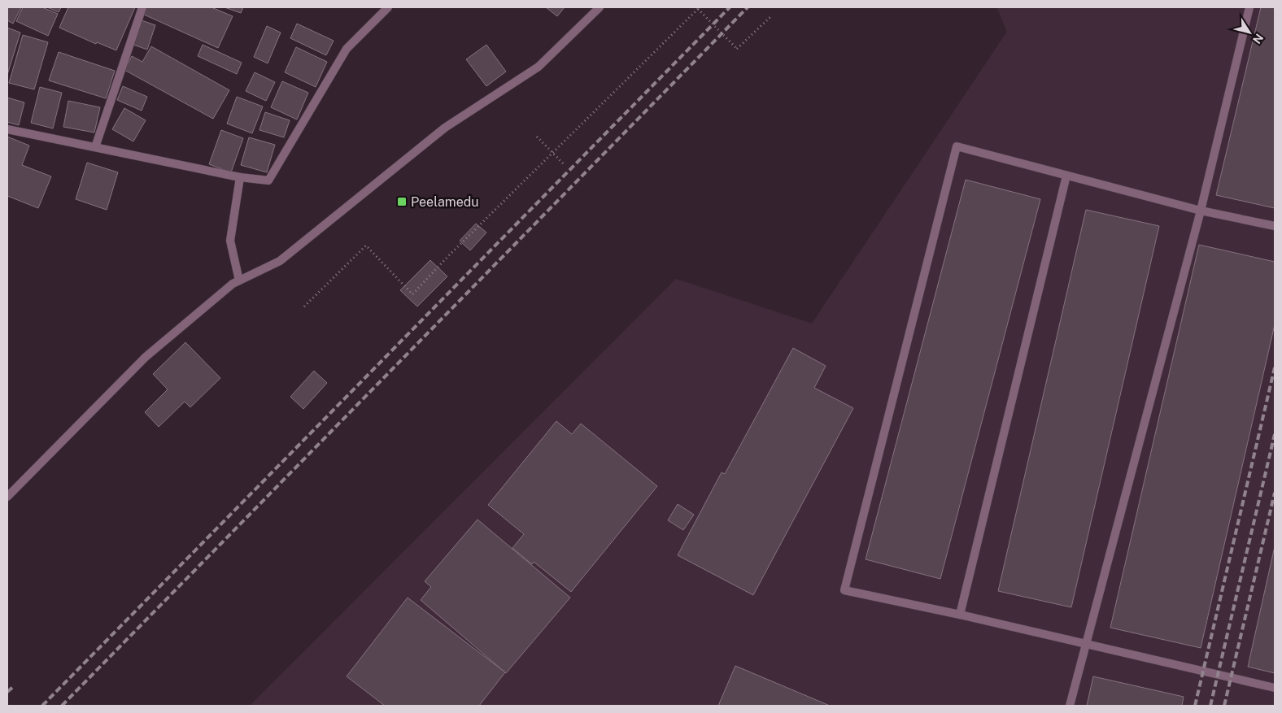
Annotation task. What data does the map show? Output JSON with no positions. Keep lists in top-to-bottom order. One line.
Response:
{"places":{"transit":["Peelamedu"]},"north":"bottom right"}
